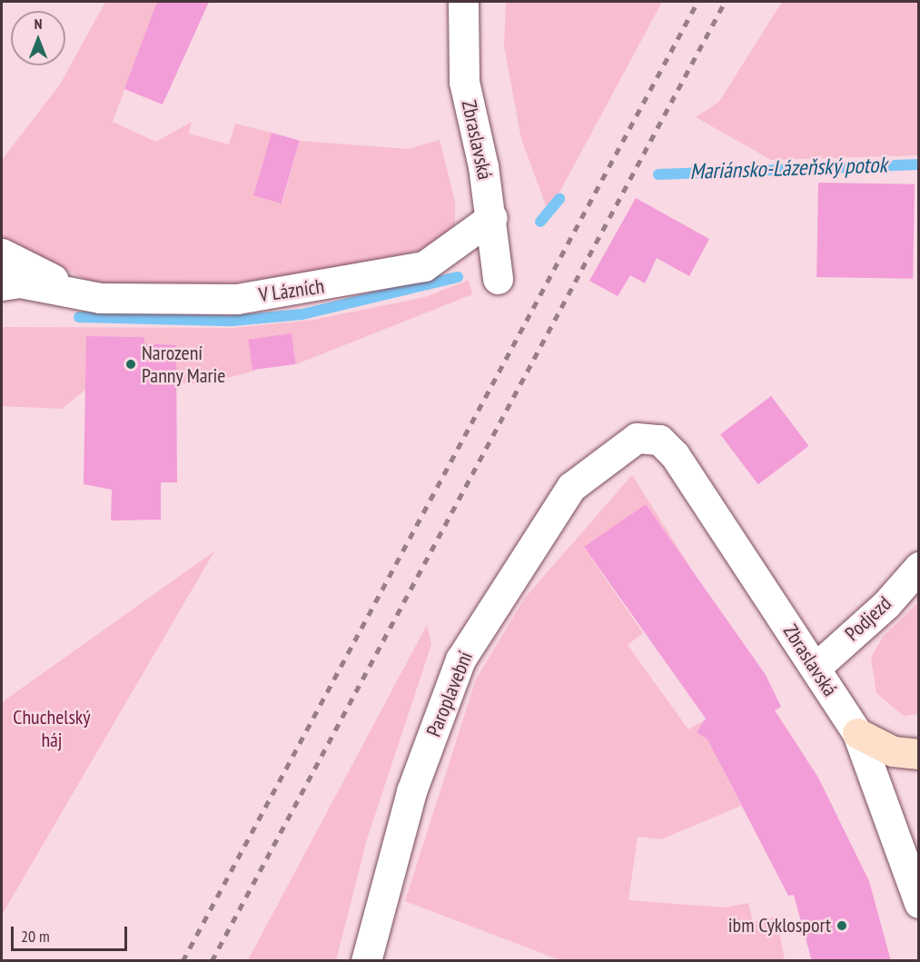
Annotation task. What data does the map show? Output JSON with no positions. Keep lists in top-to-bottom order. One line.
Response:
{"streets":{"street":["Zbraslavská","V Lázních","Podjezd","Paroplavební"]},"crossings":[["Zbraslavská","V Lázních"],["Zbraslavská","Podjezd"],["Zbraslavská","Paroplavební"]],"water":["Mariánsko-Lázeňský potok"],"parks":["Chuchelský háj"],"places":["Narození Panny Marie","ibm Cyklosport"],"scale_bar":"20 m","north":"top"}
